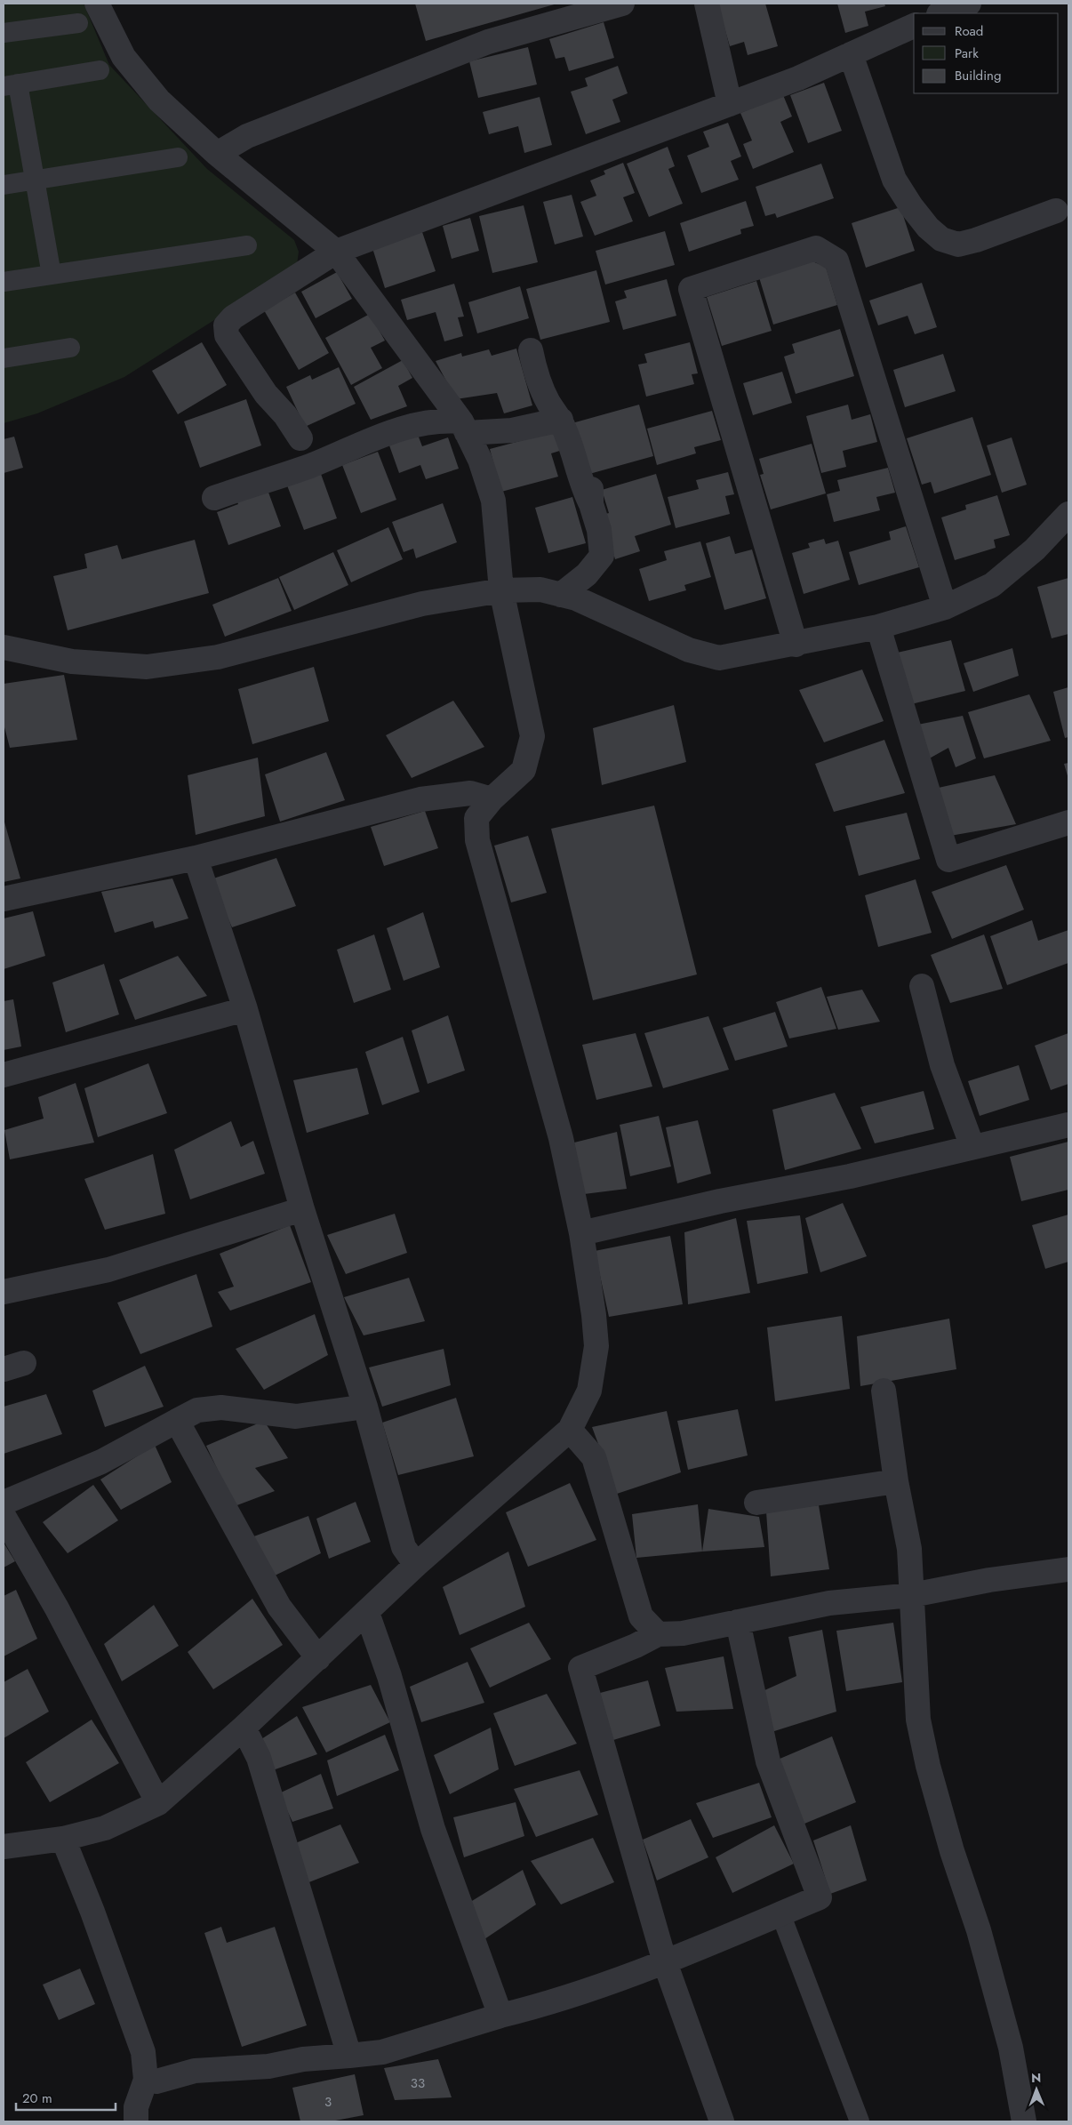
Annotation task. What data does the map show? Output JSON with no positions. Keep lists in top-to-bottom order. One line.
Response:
{"house_numbers":["33","3"],"legend":["Road","Park","Building"],"scale_bar":"20 m","north":"top"}
